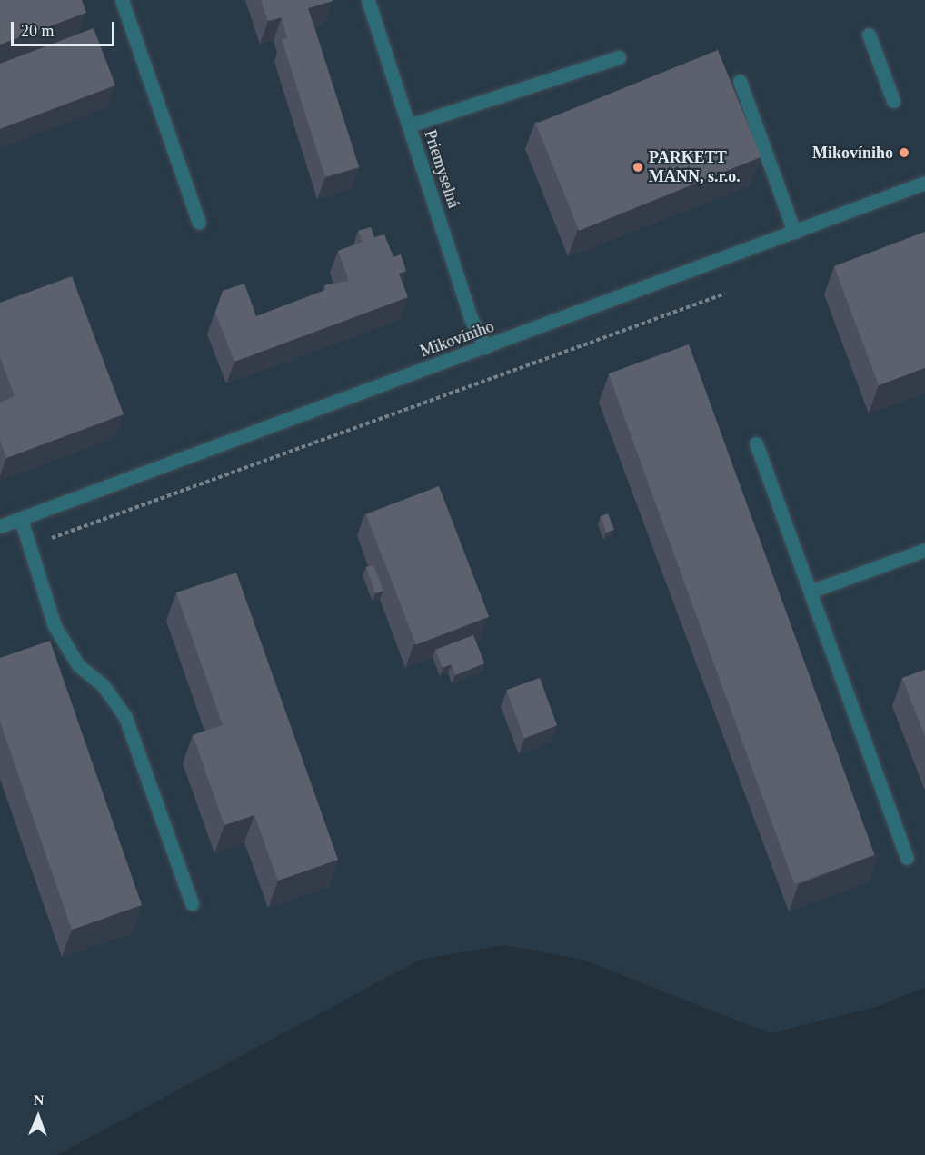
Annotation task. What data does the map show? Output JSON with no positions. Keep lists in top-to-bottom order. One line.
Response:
{"streets":{"street":["Priemyselná","Mikovíniho"]},"crossings":[["Priemyselná","Mikovíniho"]],"places":["Mikovíniho","PARKETT MANN, s.r.o."],"scale_bar":"20 m","north":"top"}
